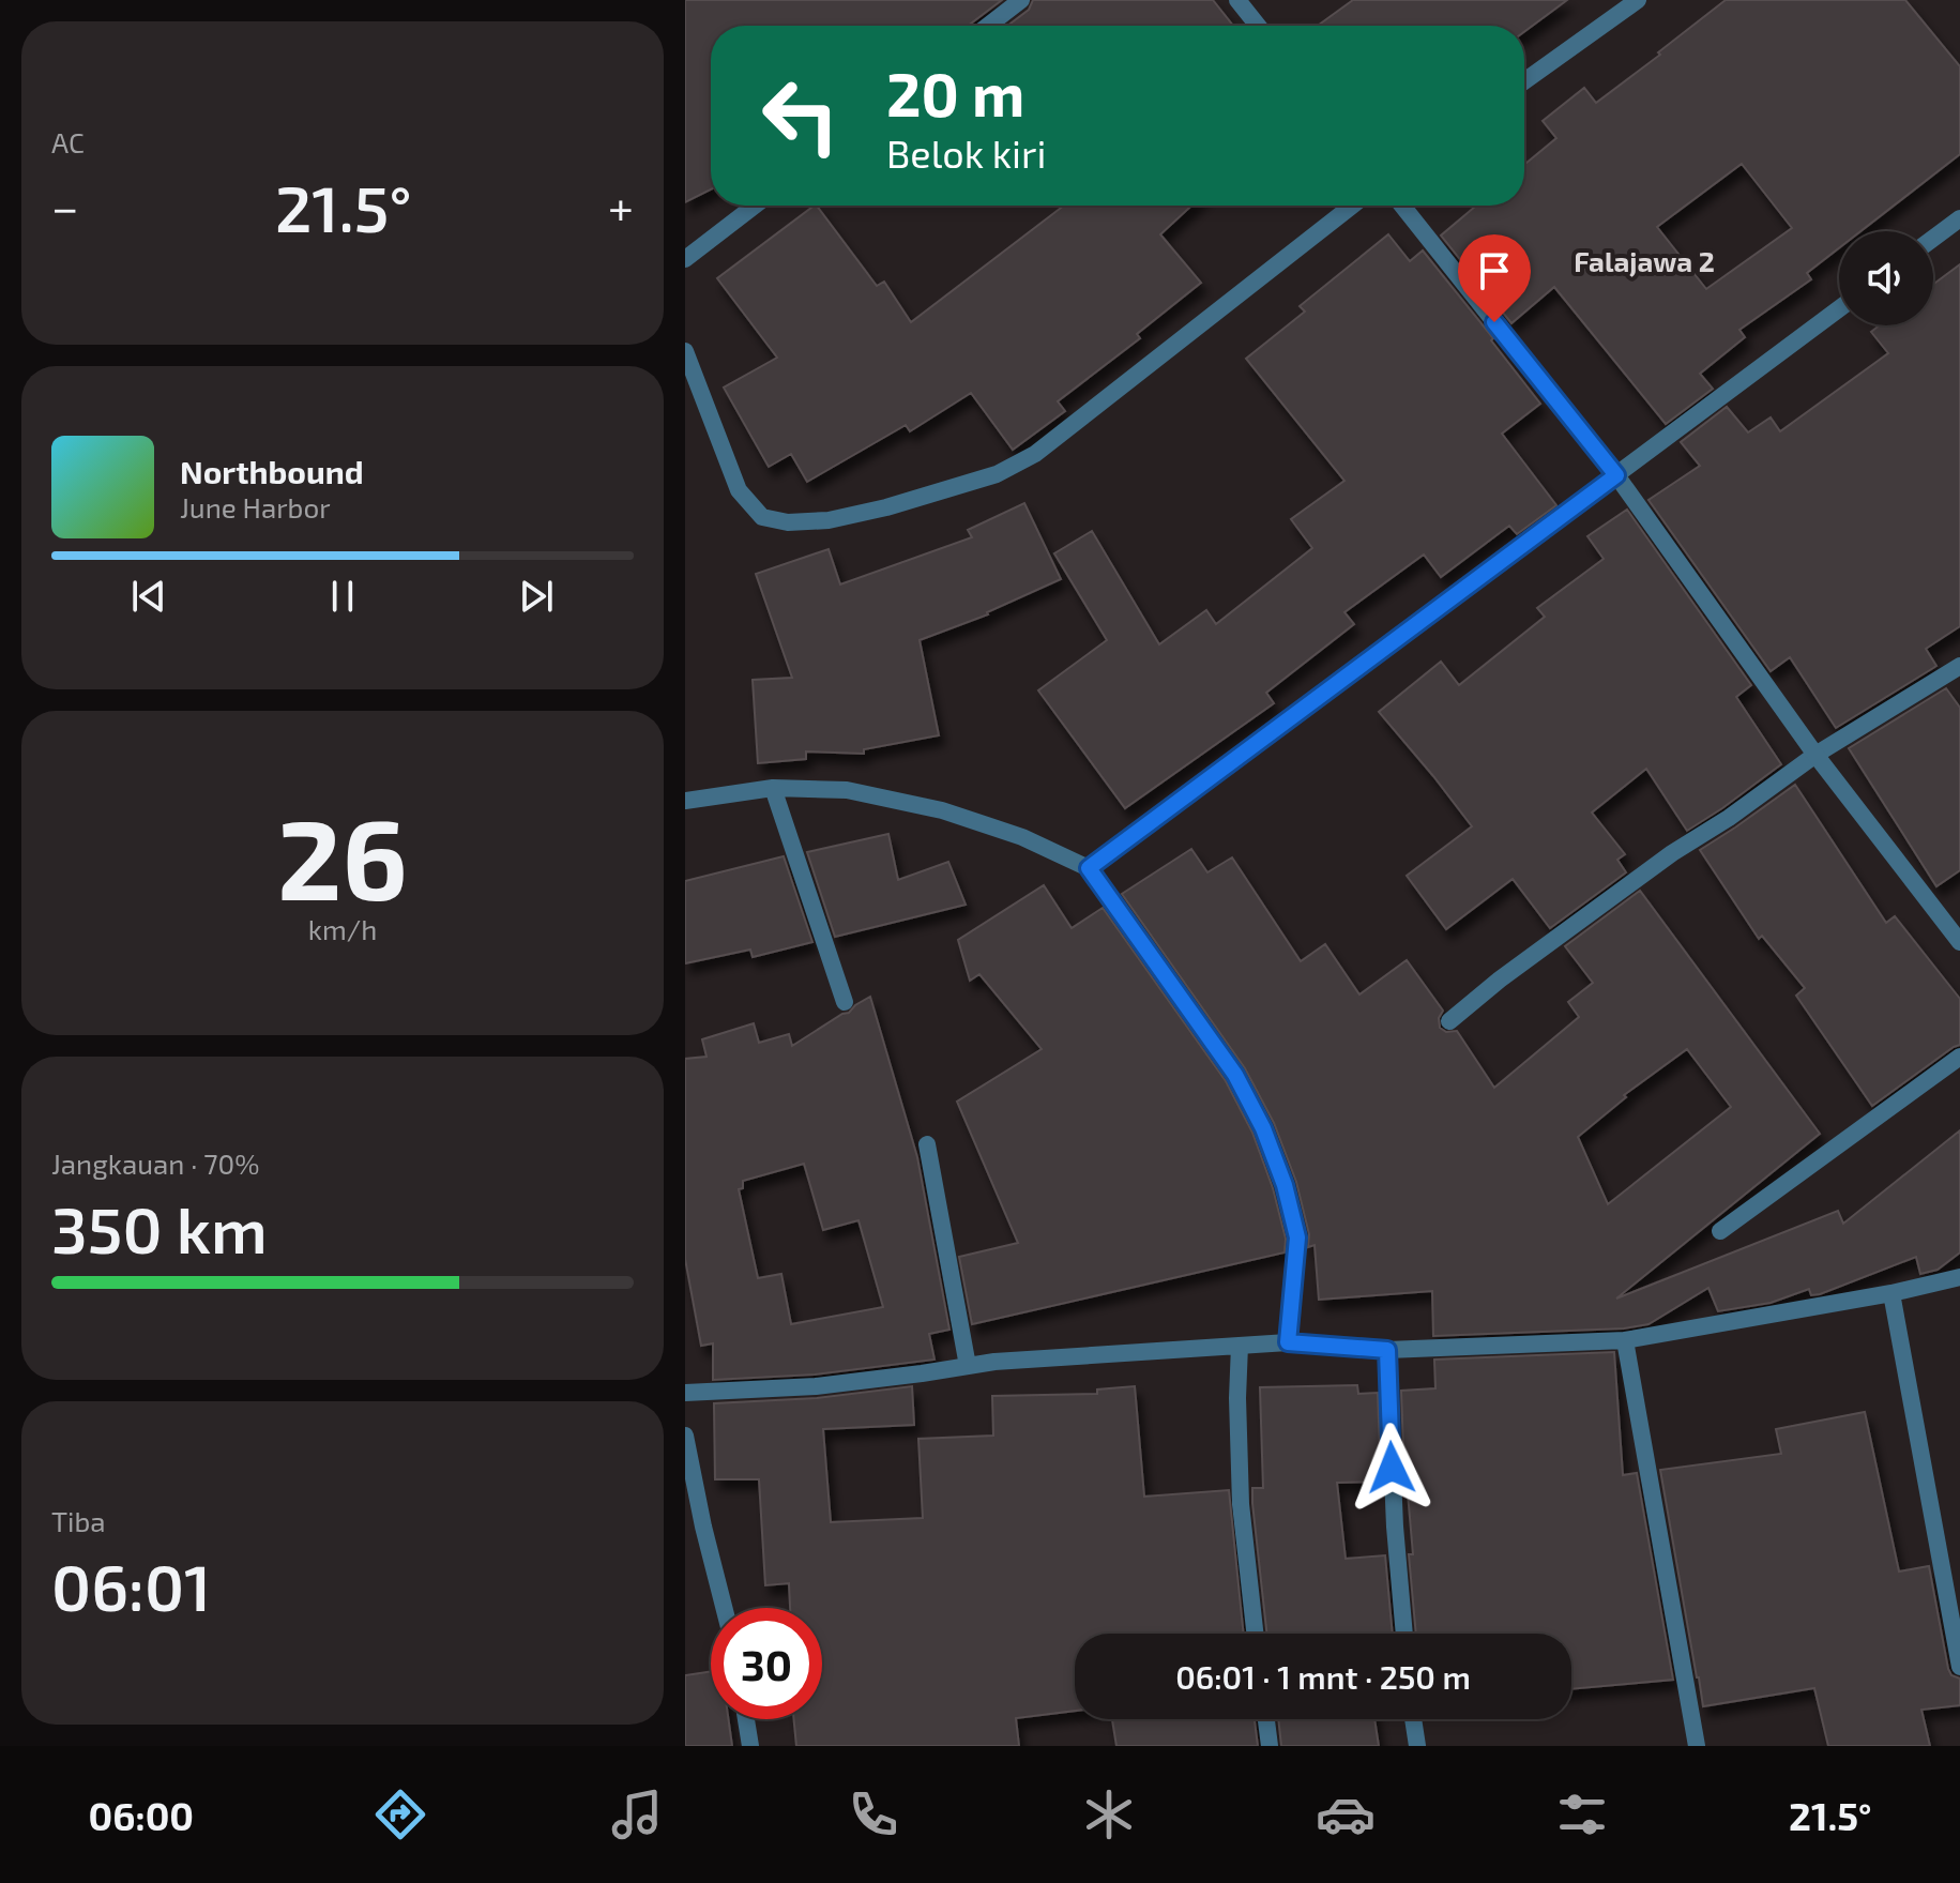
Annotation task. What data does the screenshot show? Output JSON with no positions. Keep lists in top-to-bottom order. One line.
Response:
{"districts":["Falajawa 2"],"page":{"tile":["AC",["26","km/h"],["Jangkauan · 70%","350 km"],["Tiba","06:01"]],"turn":["20 m","Belok kiri"],"heat":["−","21.5°","+"],"song":["Northbound","June Harbor"],"limit":"30","trip":"06:01 · 1 mnt · 250 m","tabs":["06:00","21.5°"]}}
